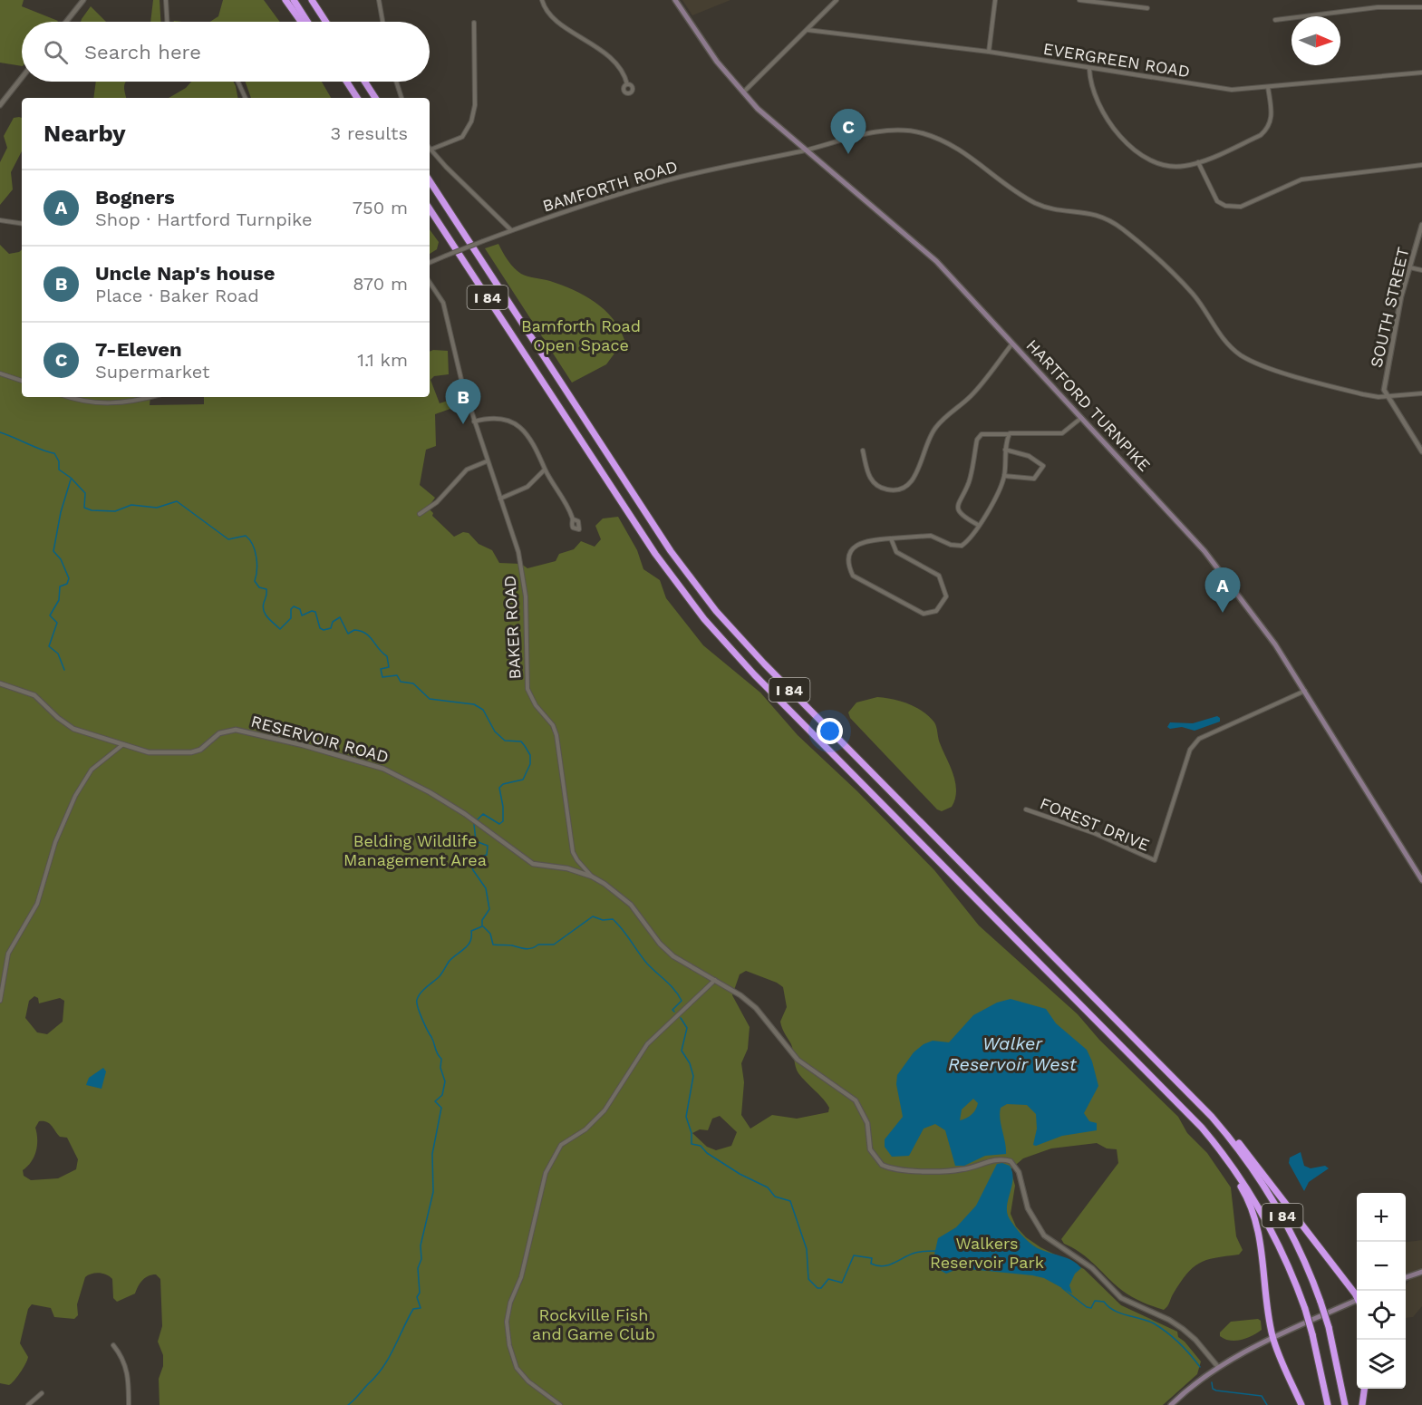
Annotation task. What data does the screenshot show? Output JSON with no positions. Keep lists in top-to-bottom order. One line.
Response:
{"streets":{"highway":["I 84"],"main road":["HARTFORD TURNPIKE"],"street":["EVERGREEN ROAD","BAMFORTH ROAD","SOUTH STREET","BAKER ROAD","RESERVOIR ROAD","FOREST DRIVE"]},"crossings":[["BAMFORTH ROAD","SOUTH STREET"],["BAMFORTH ROAD","HARTFORD TURNPIKE"],["HARTFORD TURNPIKE","FOREST DRIVE"],["BAKER ROAD","RESERVOIR ROAD"]],"water":["Walker Reservoir West"],"parks":["Bamforth Road Open Space","Belding Wildlife Management Area","Walkers Reservoir Park","Rockville Fish and Game Club"],"north":"right","page":{"search":"Search here","heading":["Nearby","3 results"],"pins":["C","B","A"],"list":[{"mark":"A","name":"Bogners","note":"Shop · Hartford Turnpike","value":"750 m"},{"mark":"B","name":"Uncle Nap's house","note":"Place · Baker Road","value":"870 m"},{"mark":"C","name":"7-Eleven","note":"Supermarket","value":"1.1 km"}],"map_buttons":["+","−"]}}
